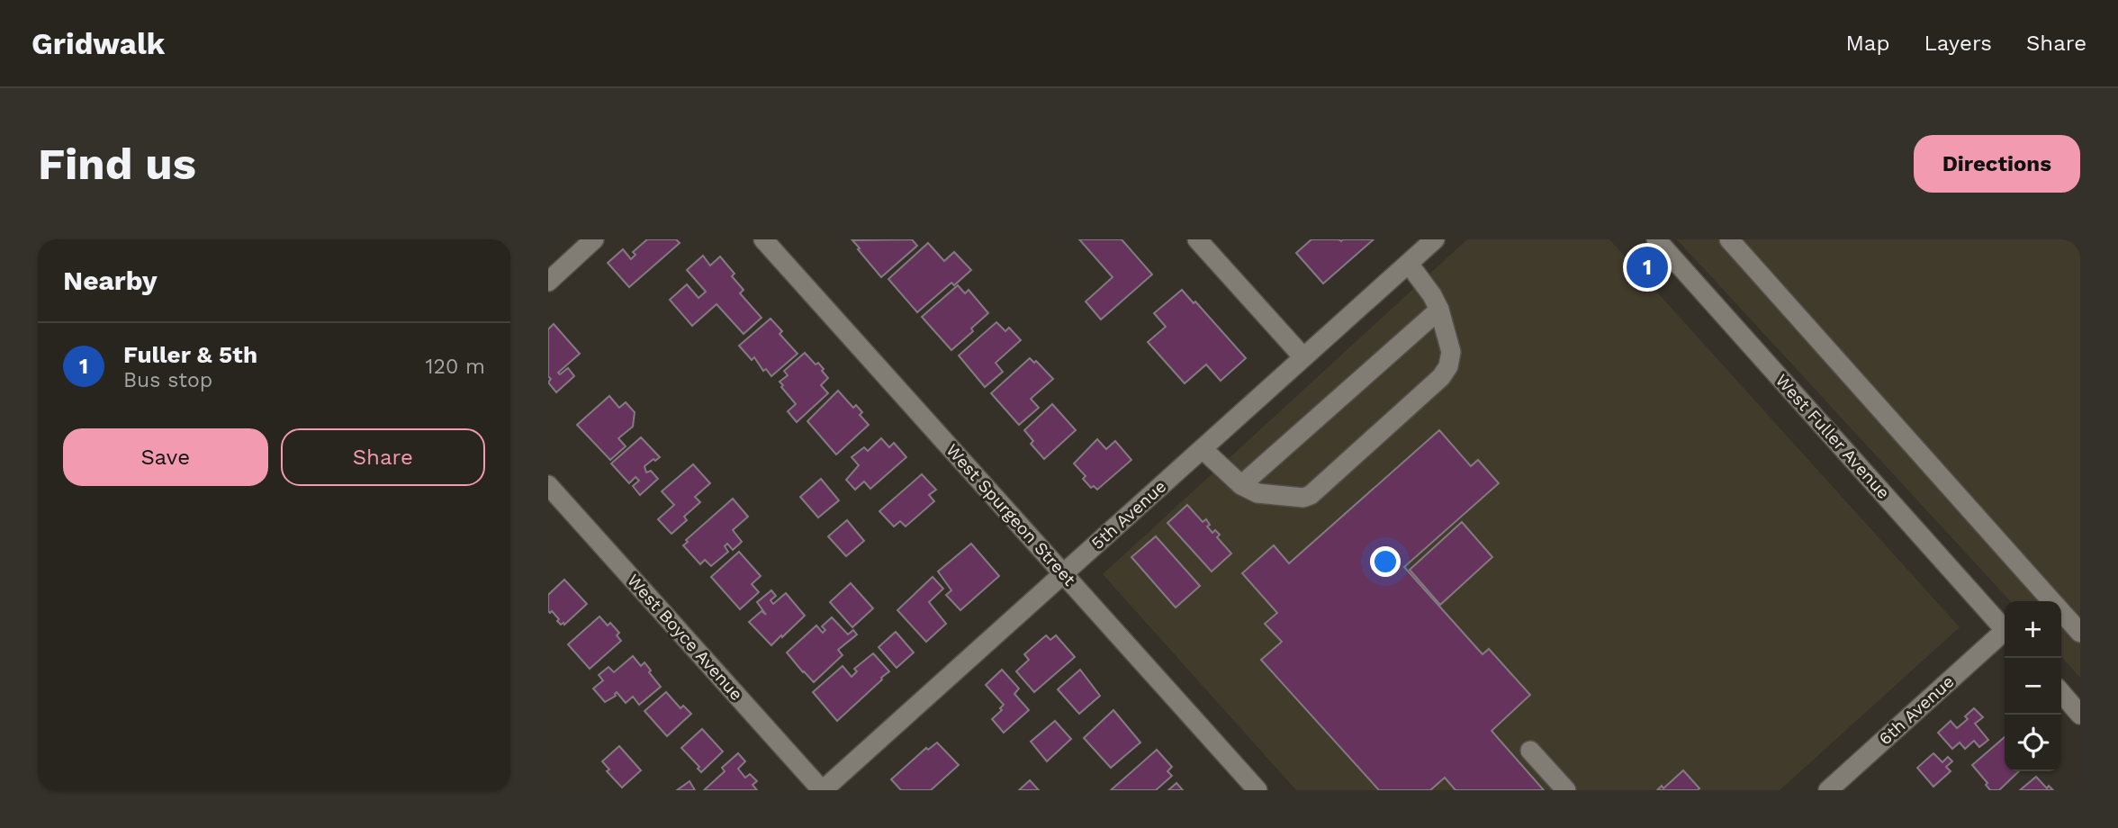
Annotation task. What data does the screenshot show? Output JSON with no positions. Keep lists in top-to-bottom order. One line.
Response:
{"streets":{"street":["West Fuller Avenue","West Spurgeon Street","5th Avenue","West Boyce Avenue","6th Avenue"]},"crossings":[["West Spurgeon Street","5th Avenue"],["5th Avenue","West Boyce Avenue"]],"page":{"header":"Gridwalk","nav":["Map","Layers","Share"],"buttons":["Directions",["Save","Share"]],"title":"Find us","heading":"Nearby","pins":"1","list":[{"mark":"1","name":"Fuller & 5th","note":"Bus stop","value":"120 m"}],"map_buttons":["+","−"]}}
